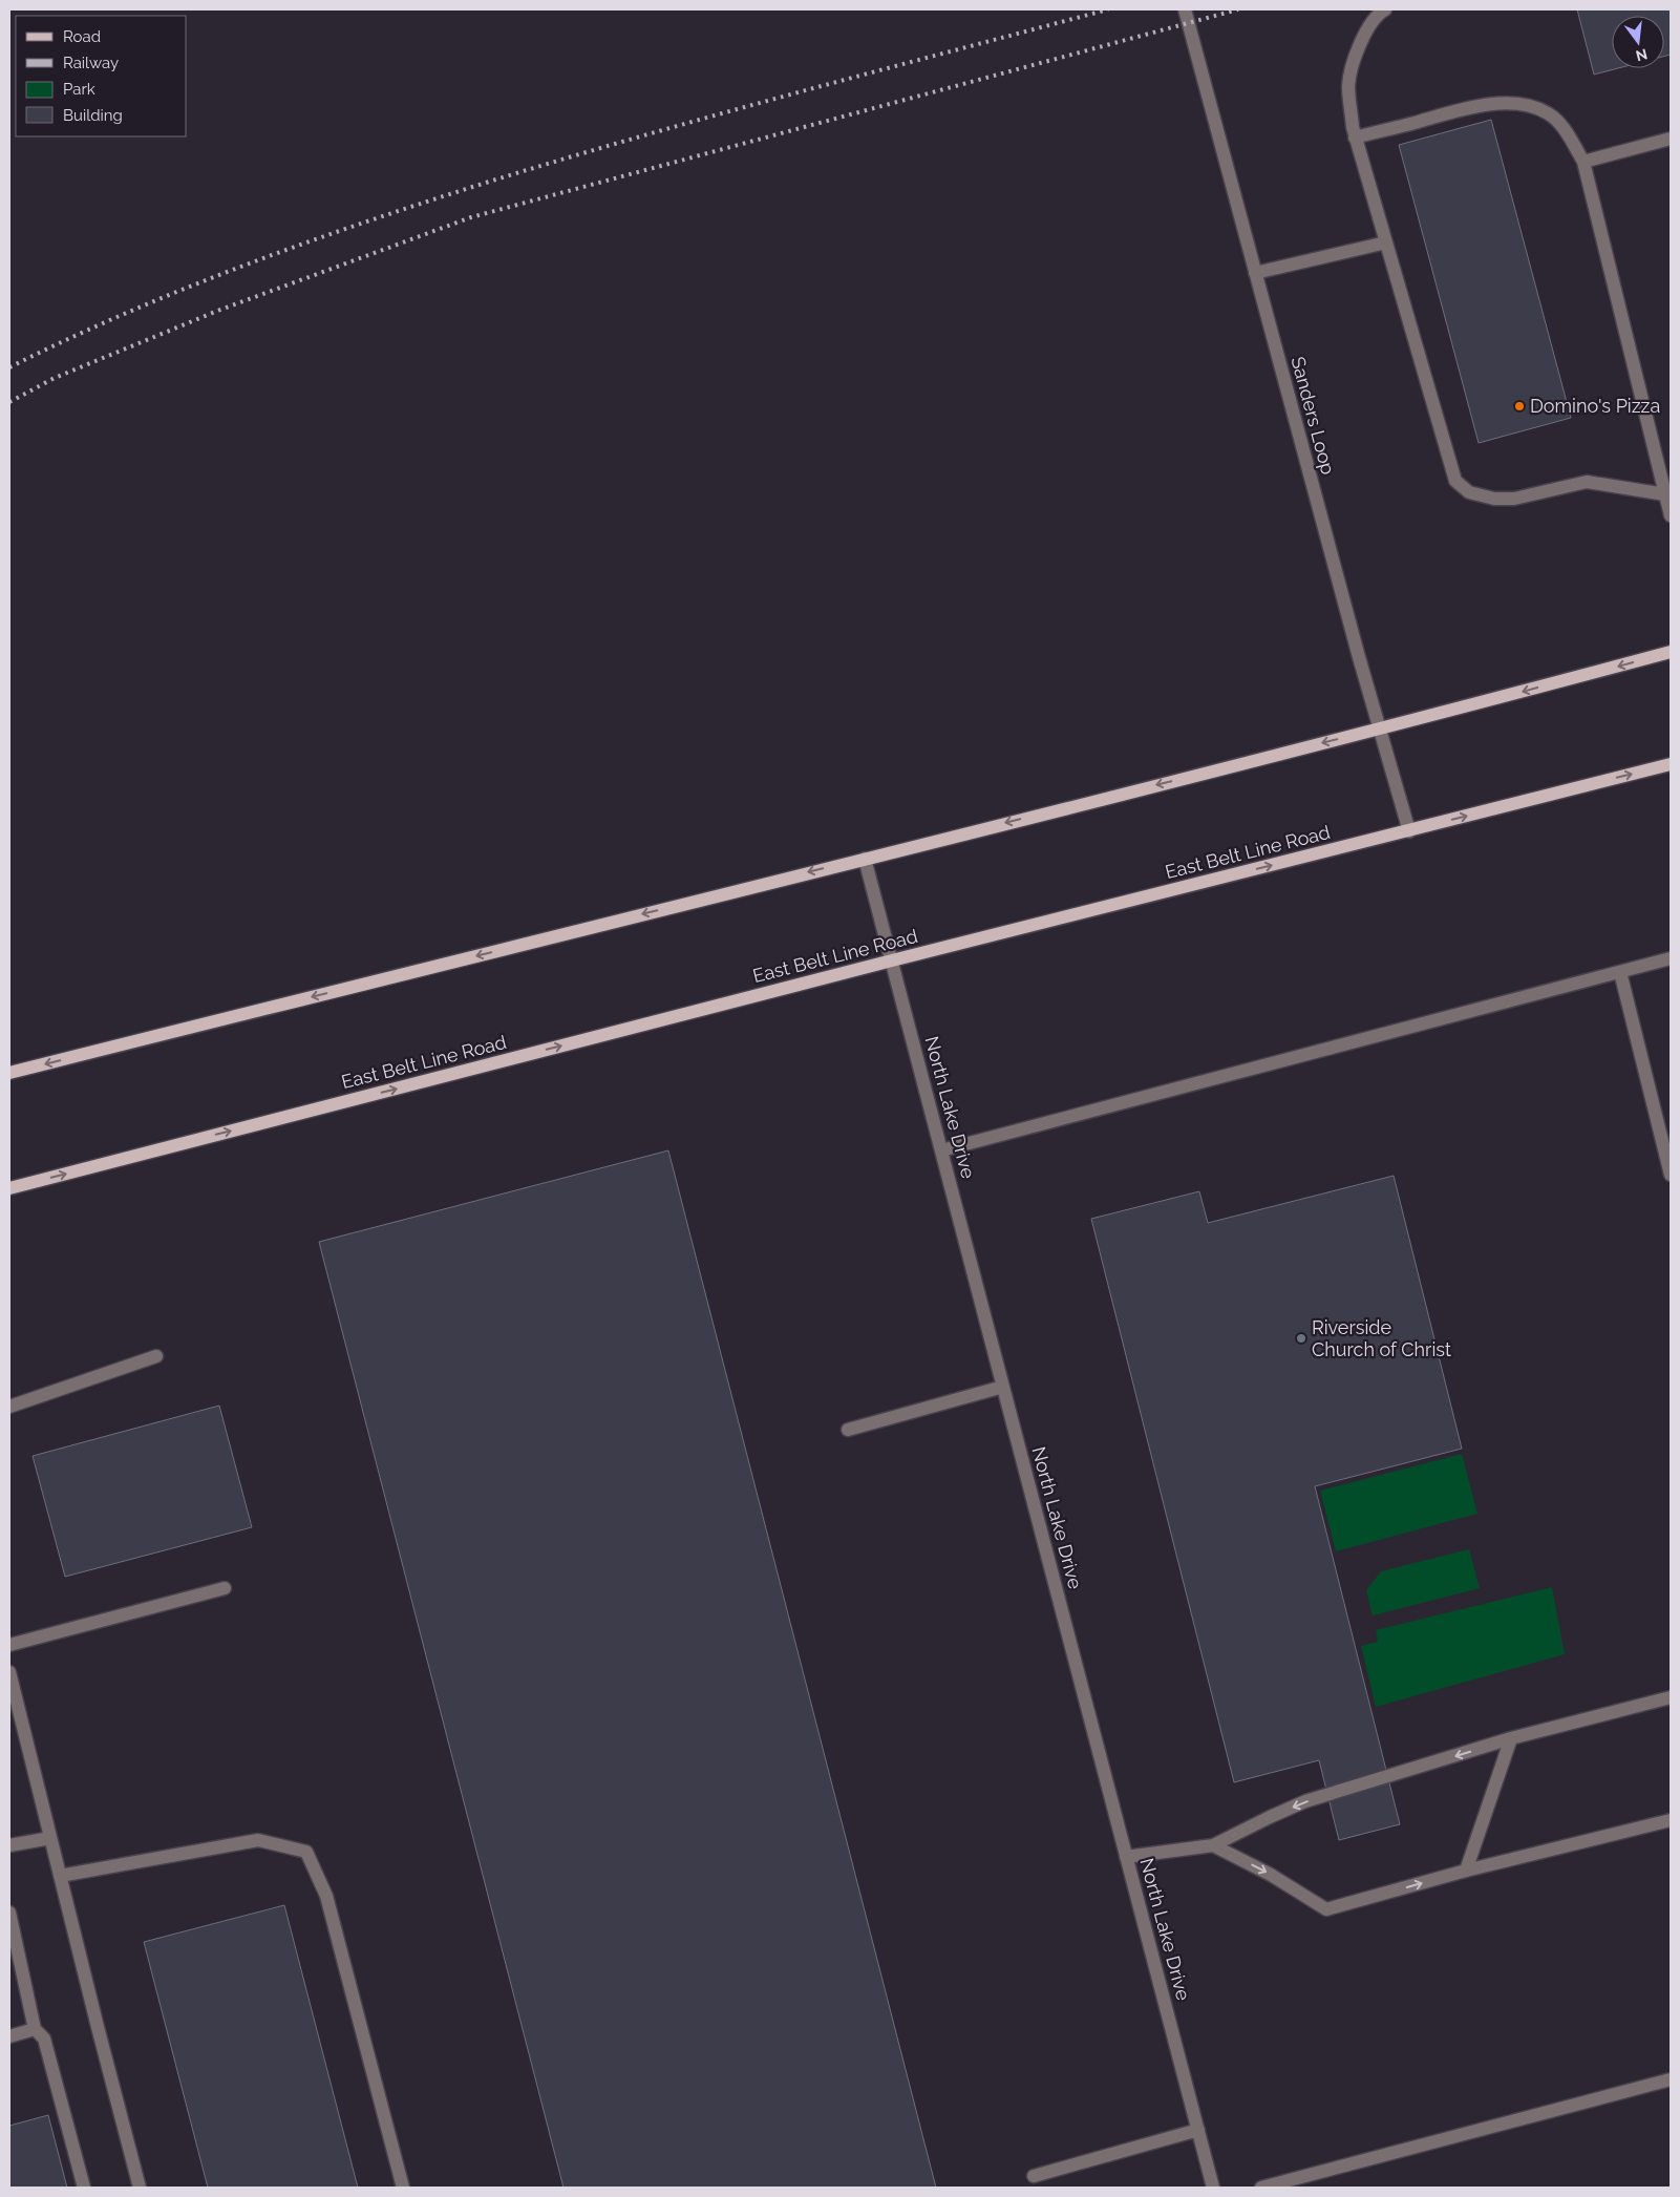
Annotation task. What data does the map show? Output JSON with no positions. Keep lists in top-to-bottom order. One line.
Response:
{"streets":{"main road":["East Belt Line Road"],"street":["Sanders Loop","North Lake Drive"]},"crossings":[["Sanders Loop","East Belt Line Road"],["East Belt Line Road","North Lake Drive"]],"places":["Domino's Pizza","Riverside Church of Christ"],"legend":["Road","Railway","Park","Building"],"north":"bottom"}
